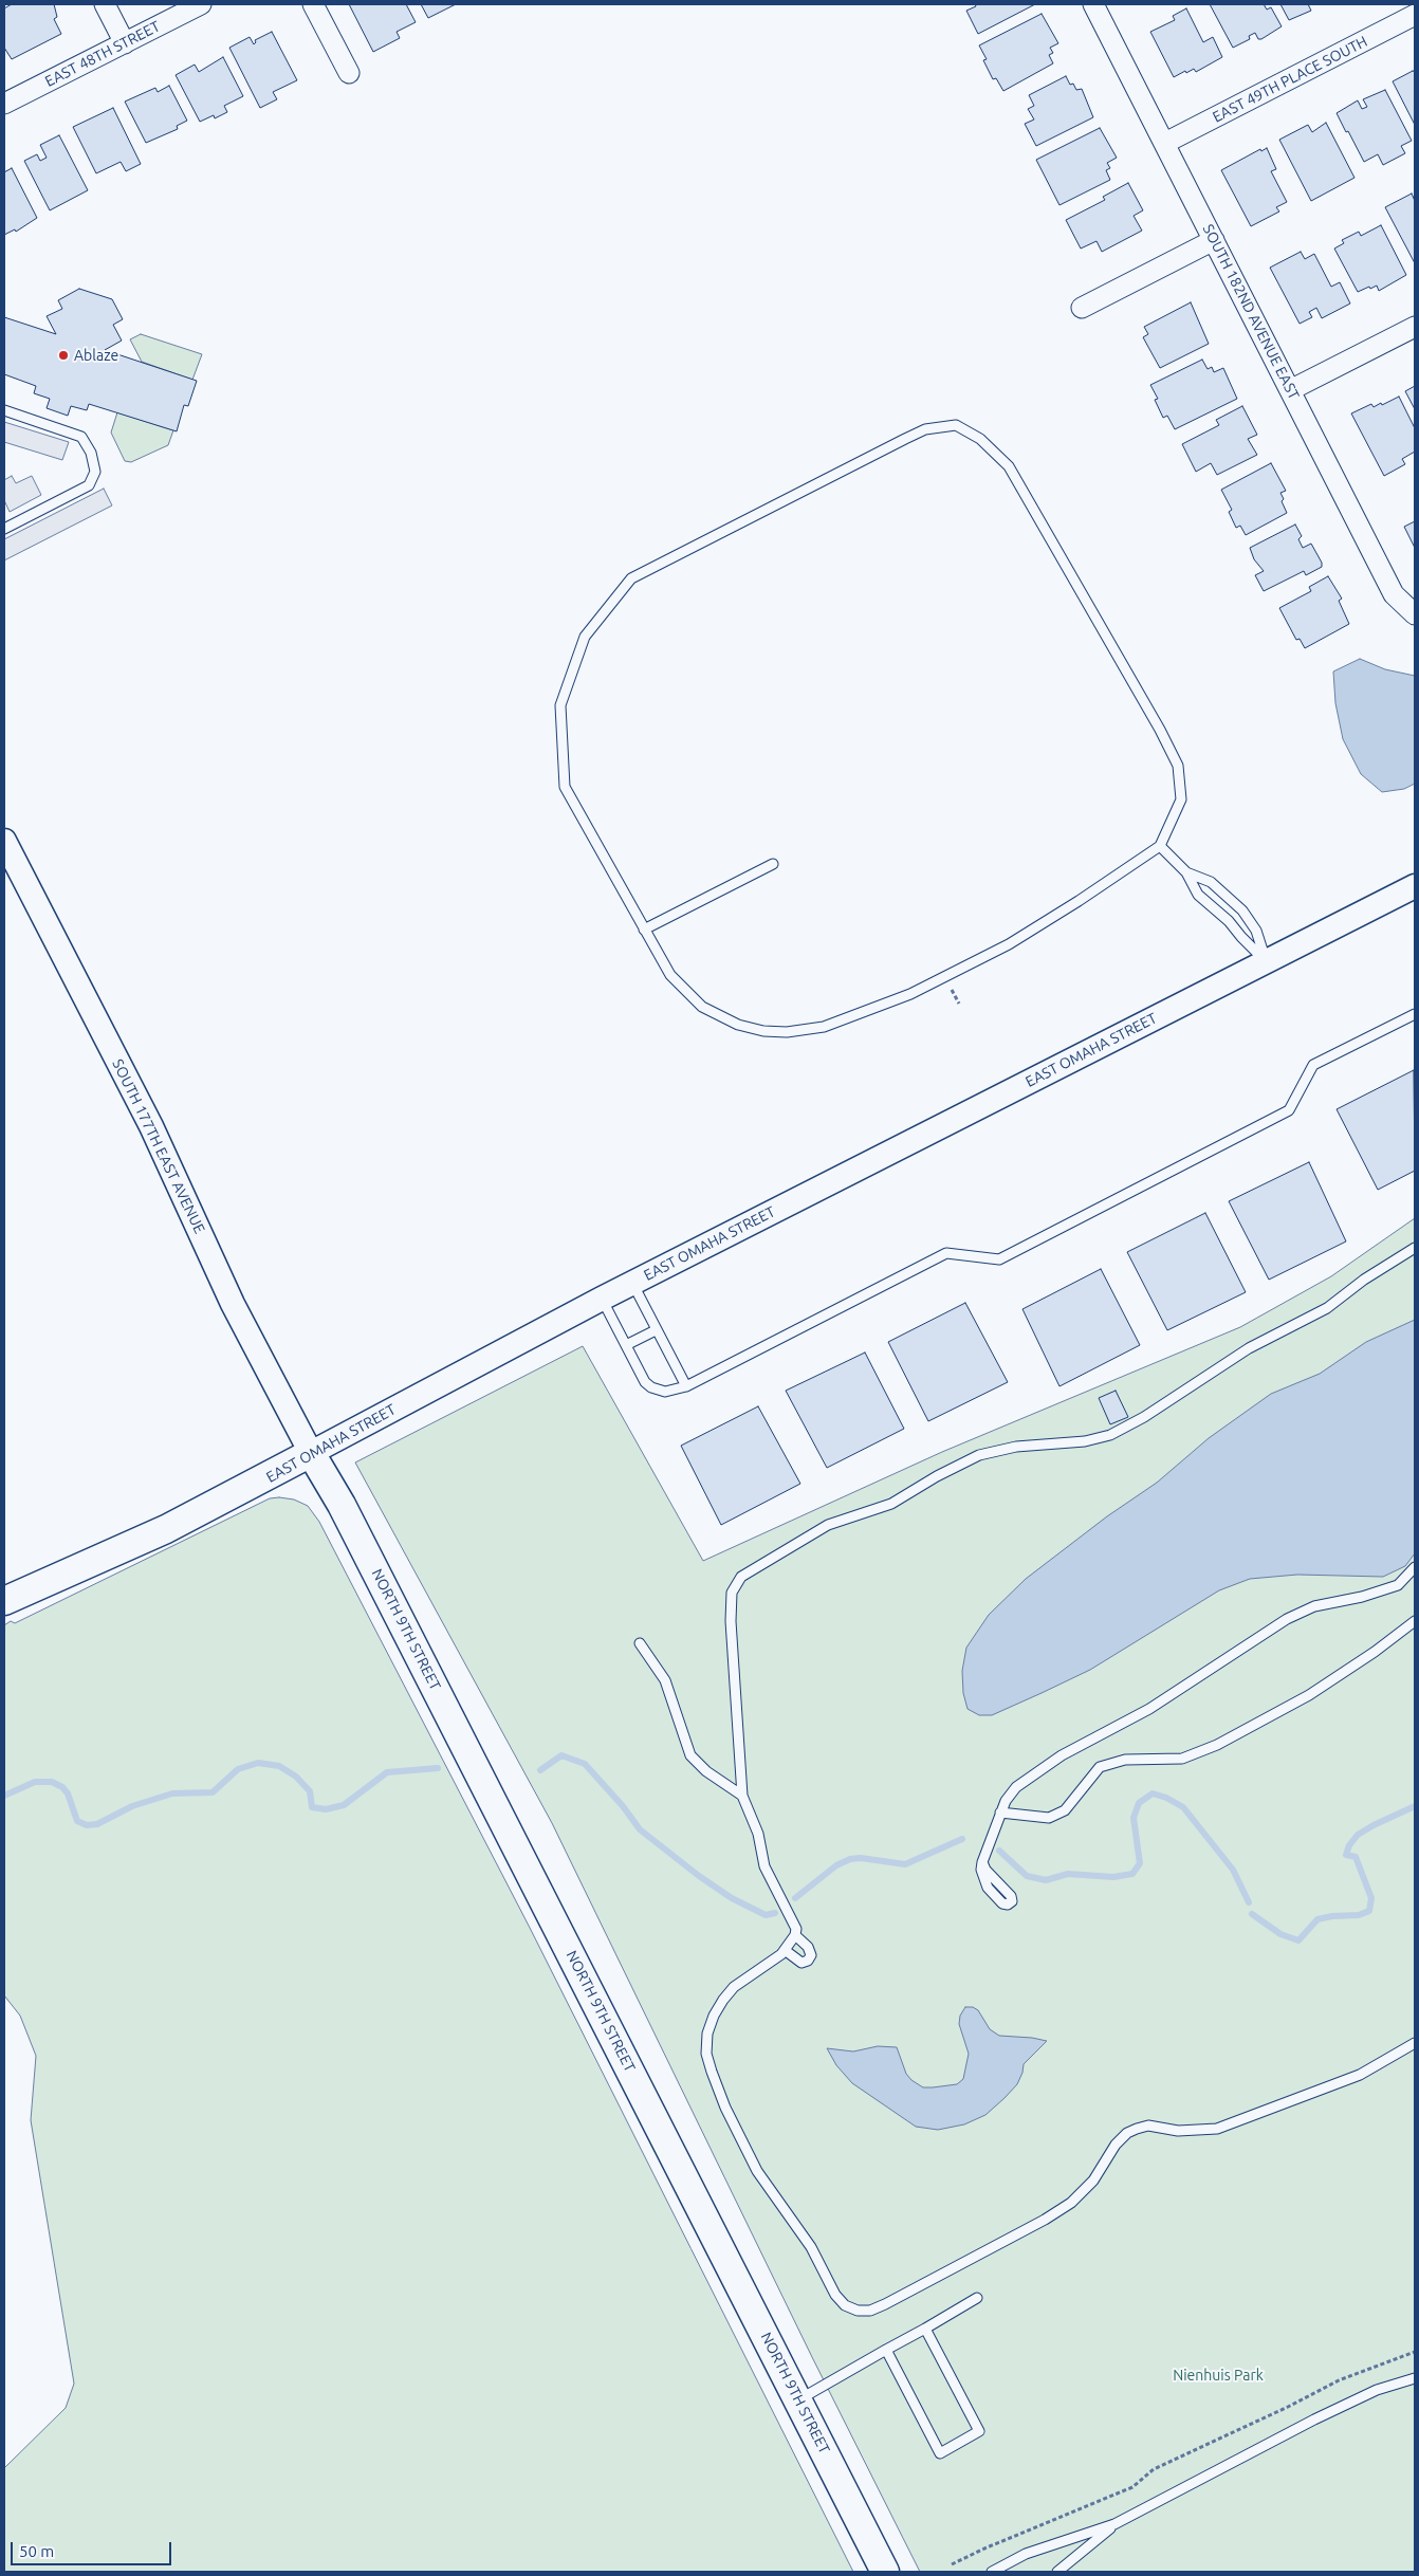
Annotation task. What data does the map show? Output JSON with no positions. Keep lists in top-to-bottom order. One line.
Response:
{"streets":{"main road":["EAST OMAHA STREET","NORTH 9TH STREET"],"street":["EAST 48TH STREET","EAST 49TH PLACE SOUTH","SOUTH 182ND AVENUE EAST","SOUTH 177TH EAST AVENUE"]},"crossings":[["EAST 49TH PLACE SOUTH","SOUTH 182ND AVENUE EAST"],["EAST OMAHA STREET","SOUTH 177TH EAST AVENUE"],["EAST OMAHA STREET","NORTH 9TH STREET"],["SOUTH 177TH EAST AVENUE","NORTH 9TH STREET"]],"parks":["Nienhuis Park"],"places":["Ablaze"],"scale_bar":"50 m"}
